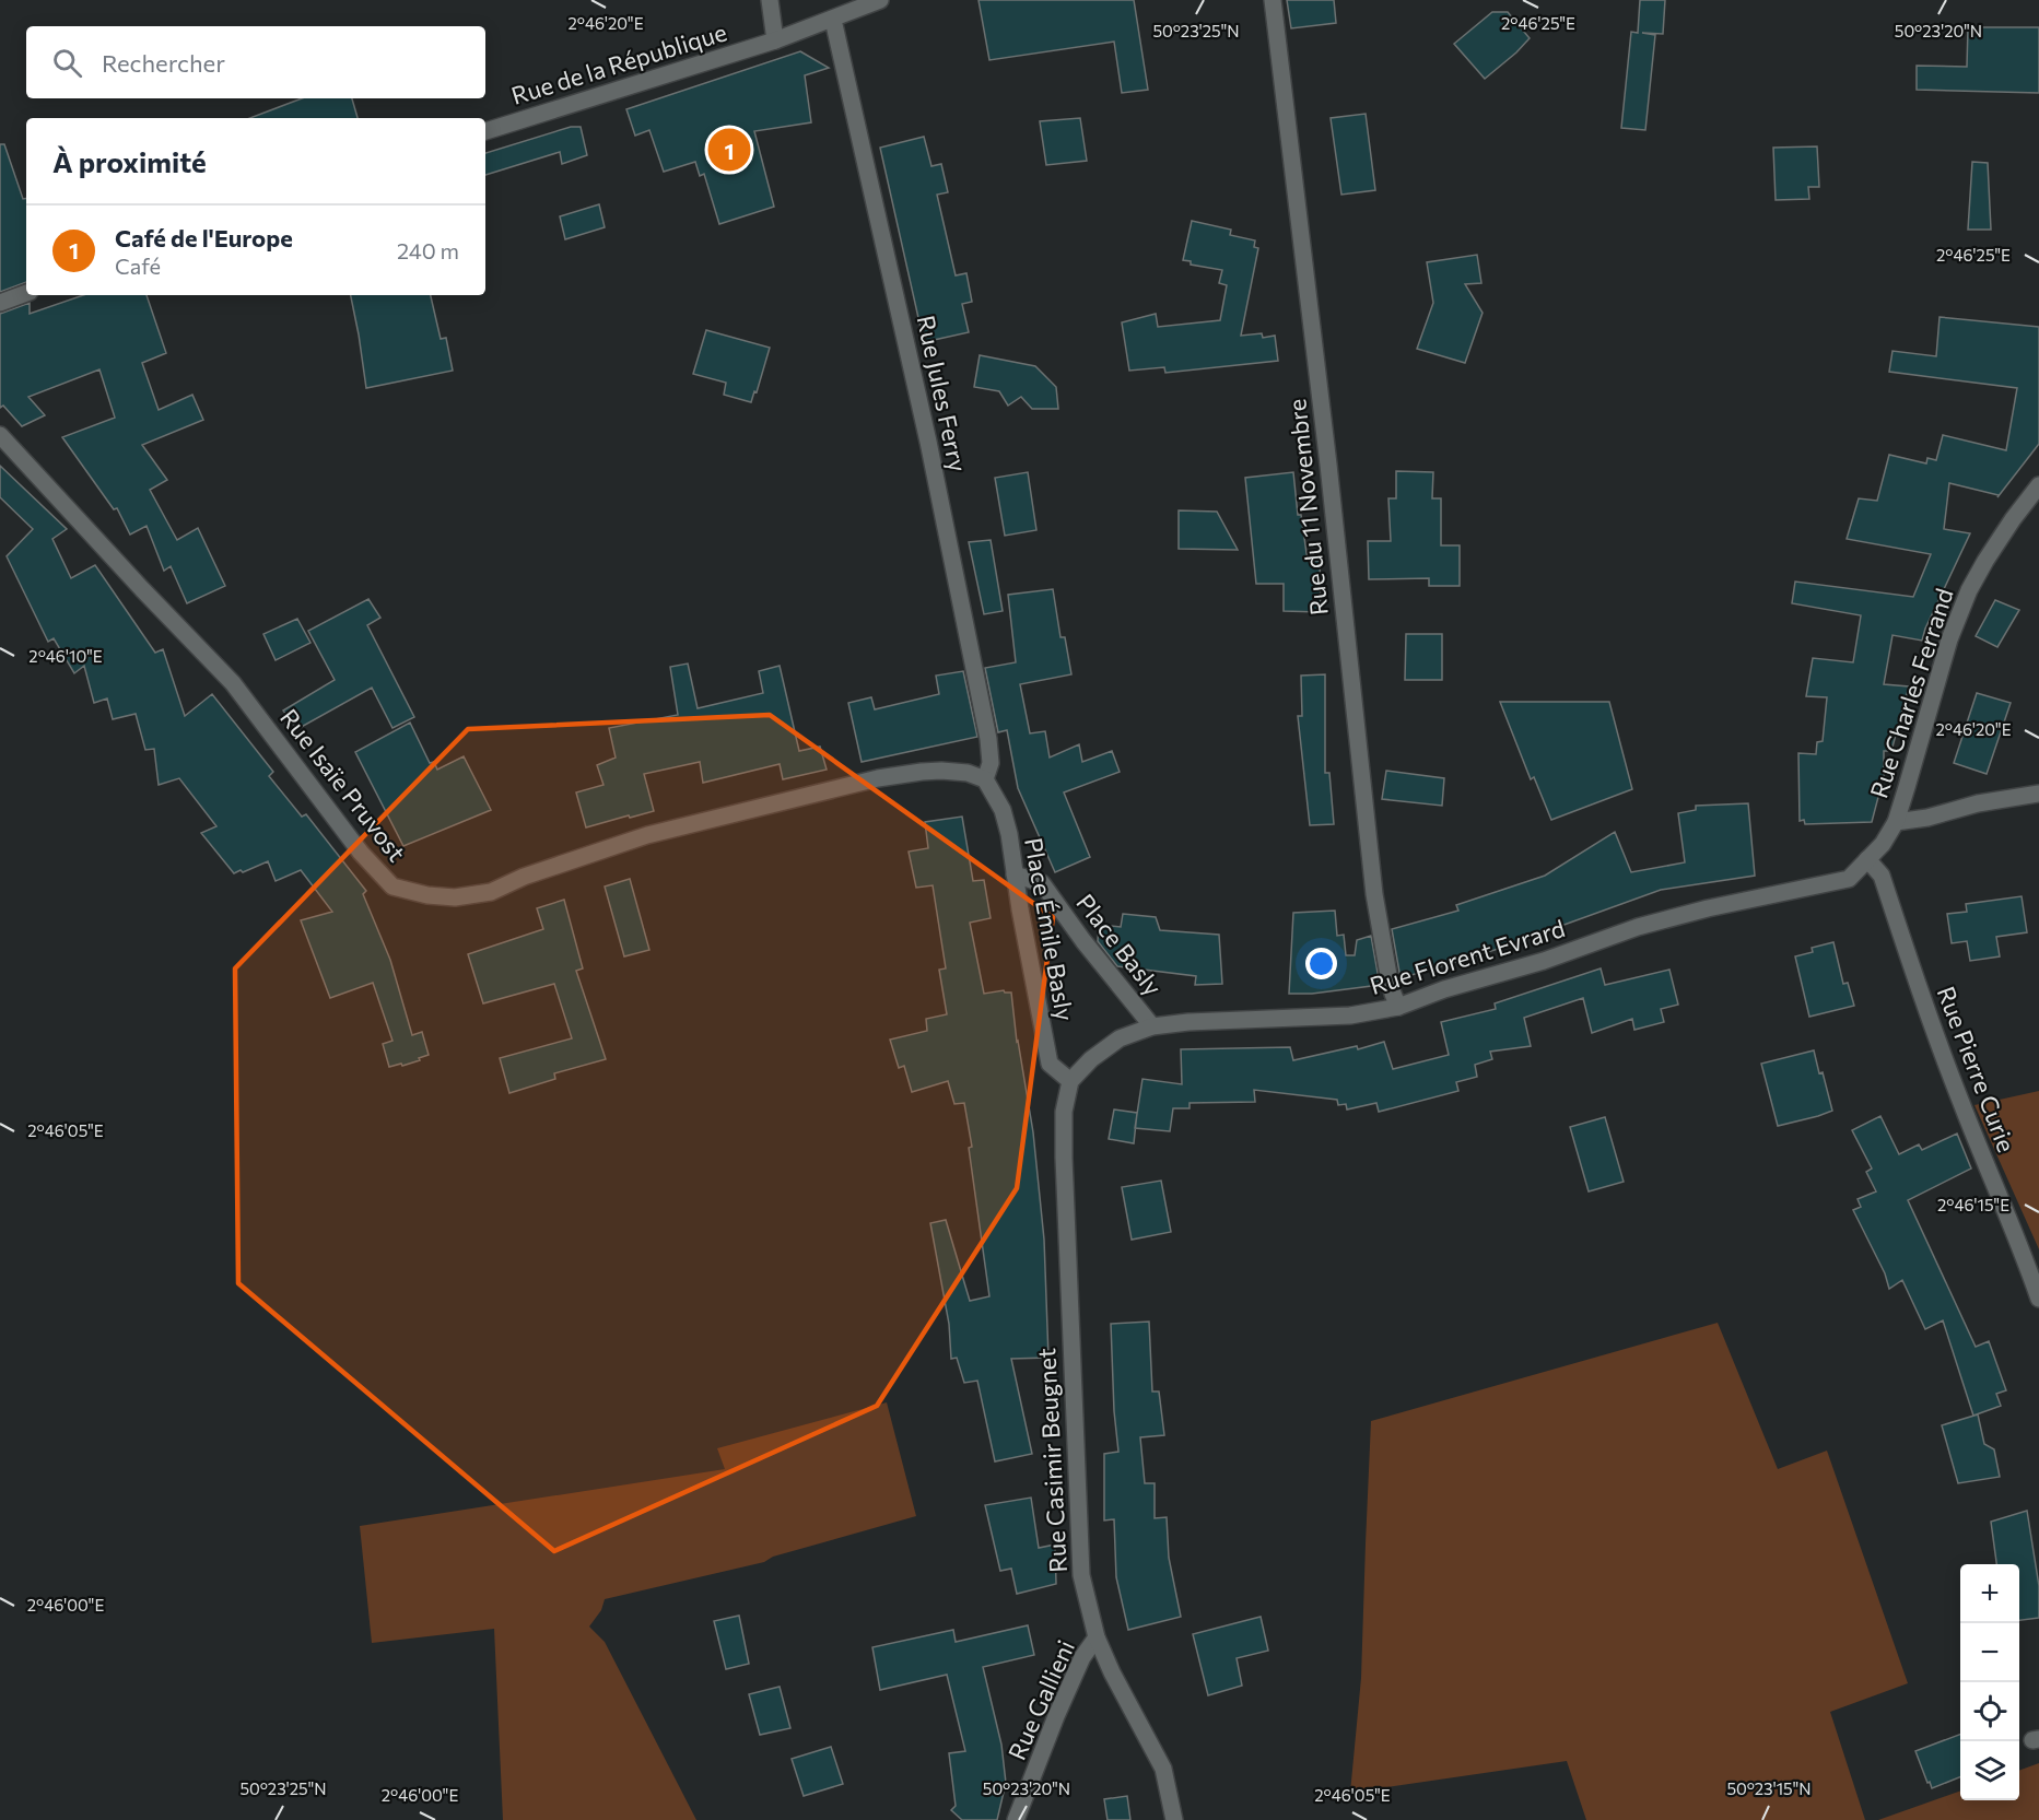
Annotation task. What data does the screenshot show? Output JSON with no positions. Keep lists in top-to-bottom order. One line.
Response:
{"streets":{"street":["Rue de la République","Rue Jules Ferry","Rue du 11 Novembre","Rue Charles Ferrand","Rue Isaïe Pruvost","Place Émile Basly","Place Basly","Rue Florent Evrard","Rue Pierre Curie","Rue Casimir Beugnet","Rue Gallieni"]},"crossings":[["Rue de la République","Rue Jules Ferry"],["Rue Jules Ferry","Rue Isaïe Pruvost"],["Rue Jules Ferry","Place Émile Basly"],["Rue du 11 Novembre","Rue Florent Evrard"],["Rue Charles Ferrand","Rue Florent Evrard"],["Rue Charles Ferrand","Rue Pierre Curie"],["Rue Isaïe Pruvost","Place Émile Basly"],["Place Émile Basly","Place Basly"],["Place Émile Basly","Rue Florent Evrard"],["Place Émile Basly","Rue Casimir Beugnet"],["Place Basly","Rue Florent Evrard"],["Rue Florent Evrard","Rue Casimir Beugnet"],["Rue Casimir Beugnet","Rue Gallieni"]],"page":{"search":"Rechercher","heading":"À proximité","pins":"1","list":[{"mark":"1","name":"Café de l'Europe","note":"Café","value":"240 m"}],"map_buttons":["+","−"]},"coordinates":["2°46'20\"E","2°46'25\"E","50°23'25\"N","50°23'20\"N","2°46'10\"E","2°46'05\"E","2°46'15\"E","2°46'00\"E","50°23'15\"N"]}
